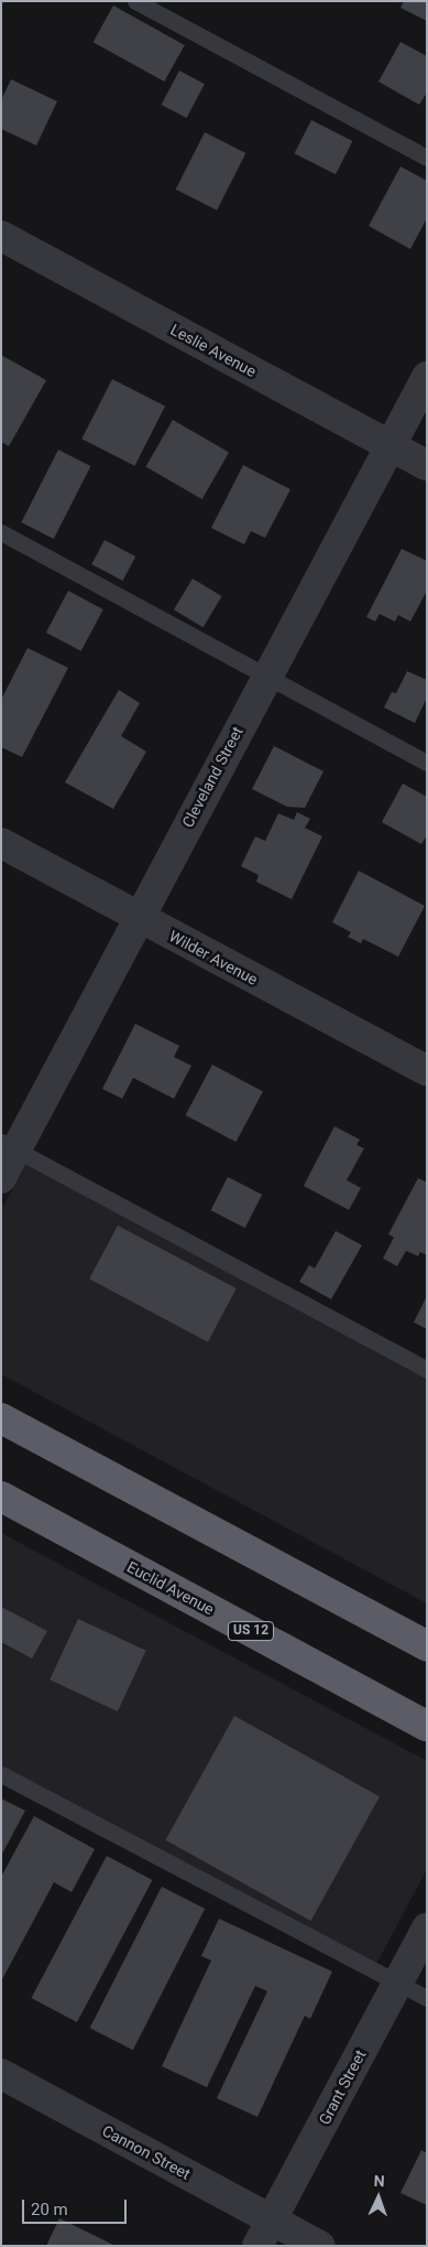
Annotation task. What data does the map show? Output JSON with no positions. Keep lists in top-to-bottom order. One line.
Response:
{"streets":{"highway":["Euclid Avenue","US 12"],"street":["Leslie Avenue","Cleveland Street","Wilder Avenue","Grant Street","Cannon Street"]},"crossings":[["Leslie Avenue","Cleveland Street"],["Cleveland Street","Wilder Avenue"],["Grant Street","Cannon Street"]],"scale_bar":"20 m","north":"top"}
